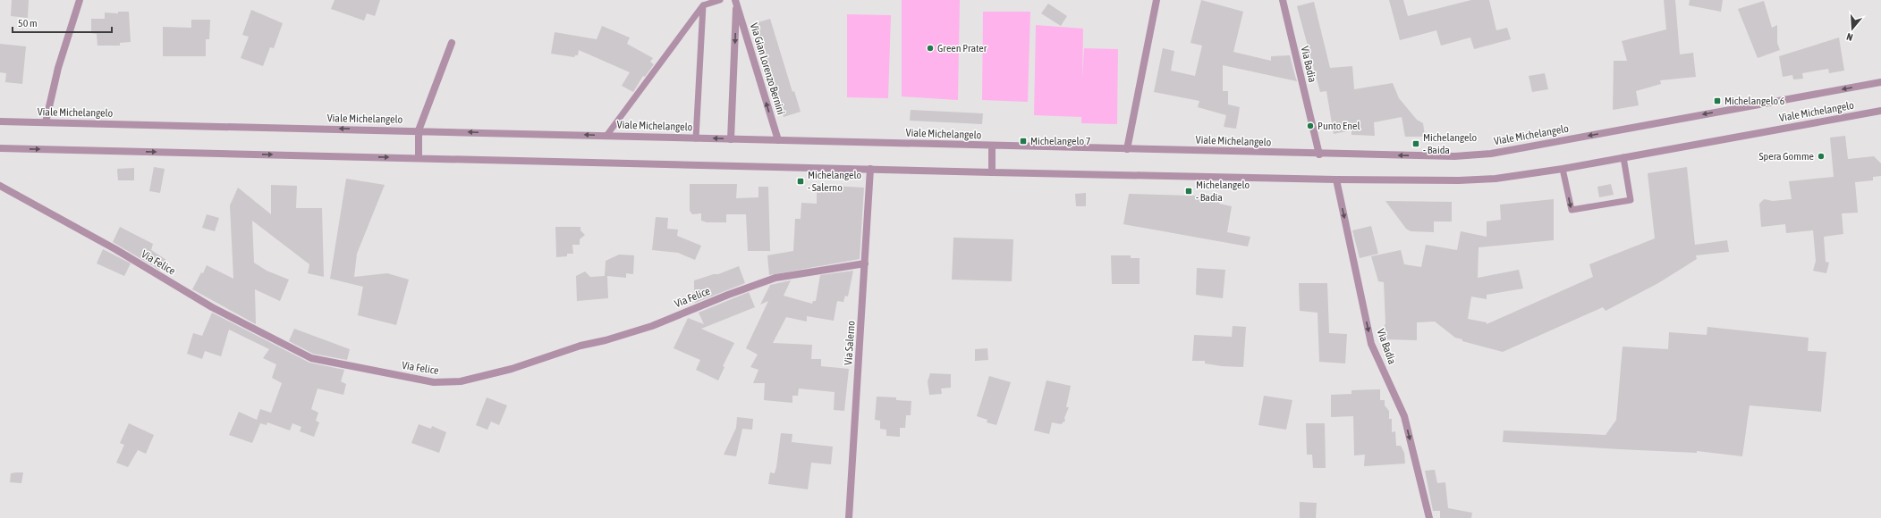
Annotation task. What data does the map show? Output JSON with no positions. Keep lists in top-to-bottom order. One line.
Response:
{"streets":{"street":["Via Badia","Via Gian Lorenzo Bernini","Viale Michelangelo","Via Felice","Via Salerno"]},"crossings":[["Via Badia","Viale Michelangelo"],["Via Gian Lorenzo Bernini","Viale Michelangelo"],["Viale Michelangelo","Via Salerno"],["Via Felice","Via Salerno"]],"one_way":["Via Badia"],"places":{"other":["Green Prater","Punto Enel","Spera Gomme"],"transit":["Michelangelo 6","Michelangelo 7","Michelangelo - Baida","Michelangelo - Salerno","Michelangelo - Badia"]},"scale_bar":"50 m","north":"bottom"}
